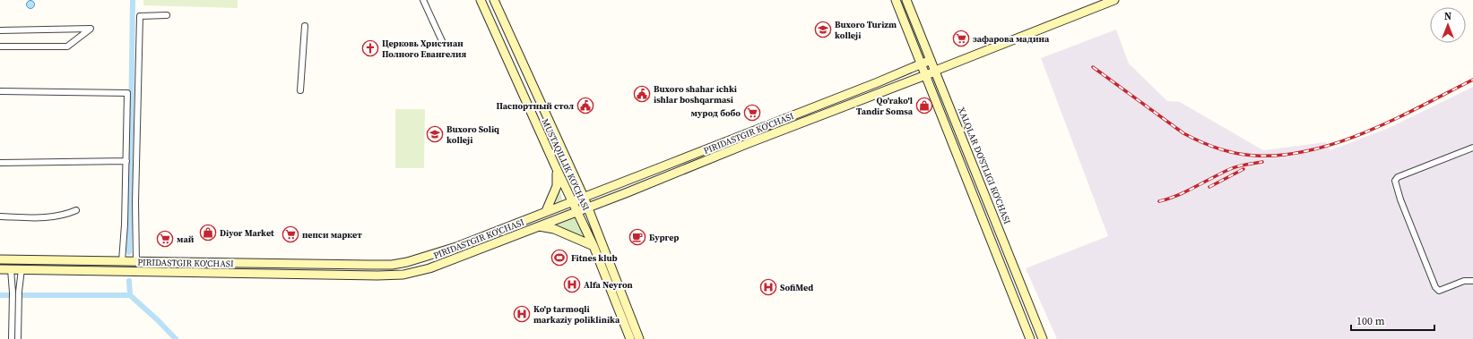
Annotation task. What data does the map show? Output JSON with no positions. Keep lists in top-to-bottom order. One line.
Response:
{"streets":{"main road":["PIRIDASTGIR KO'CHASI","MUSTAQILLIK KO'CHASI","XALQLAR DO'STLIGI KO'CHASI"]},"crossings":[["PIRIDASTGIR KO'CHASI","MUSTAQILLIK KO'CHASI"],["PIRIDASTGIR KO'CHASI","XALQLAR DO'STLIGI KO'CHASI"]],"places":{"school or university":["Buxoro Turizm kolleji","Buxoro Soliq kolleji"],"supermarket":["зафарова мадина","мурод бобо","пепси маркет","май"],"church":["Церковь Христиан Полного Евангелия"],"public building":["Buxoro shahar ichki ishlar boshqarmasi","Паспортный стол"],"shop":["Qo'rako'l Tandir Somsa","Diyor Market"],"cafe":["Бургер"],"sports":["Fitnes klub"],"hospital":["Alfa Neyron","SofiMed","Ko'p tarmoqli markaziy poliklinika"]},"scale_bar":"100 m","north":"top"}
